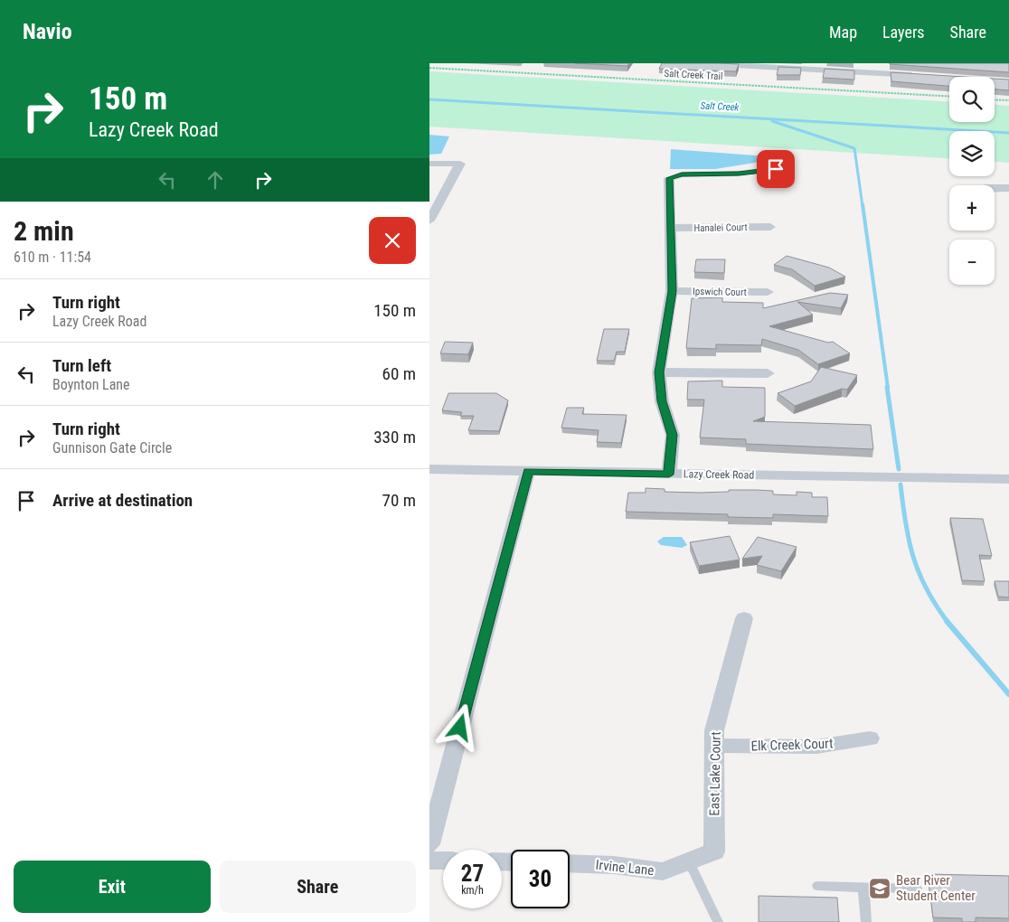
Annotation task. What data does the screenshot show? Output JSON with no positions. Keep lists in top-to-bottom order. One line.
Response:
{"streets":{"street":["Hanalei Court","Ipswich Court","Lazy Creek Road","Elk Creek Court","East Lake Court","Irvine Lane"],"path":["Salt Creek Trail"]},"crossings":[["Elk Creek Court","East Lake Court"],["East Lake Court","Irvine Lane"]],"water":["Salt Creek"],"places":{"school or university":["Bear River Student Center"]},"page":{"header":"Navio","nav":["Map","Layers","Share"],"turn":["150 m","Lazy Creek Road"],"map_buttons":["+","−"],"heading":["2 min","610 m · 11:54"],"list":[{"name":"Turn right","note":"Lazy Creek Road","value":"150 m"},{"name":"Turn left","note":"Boynton Lane","value":"60 m"},{"name":"Turn right","note":"Gunnison Gate Circle","value":"330 m"},{"name":"Arrive at destination","value":"70 m"}],"speed":"27 km/h","limit":"30","buttons":["Exit","Share"]}}
